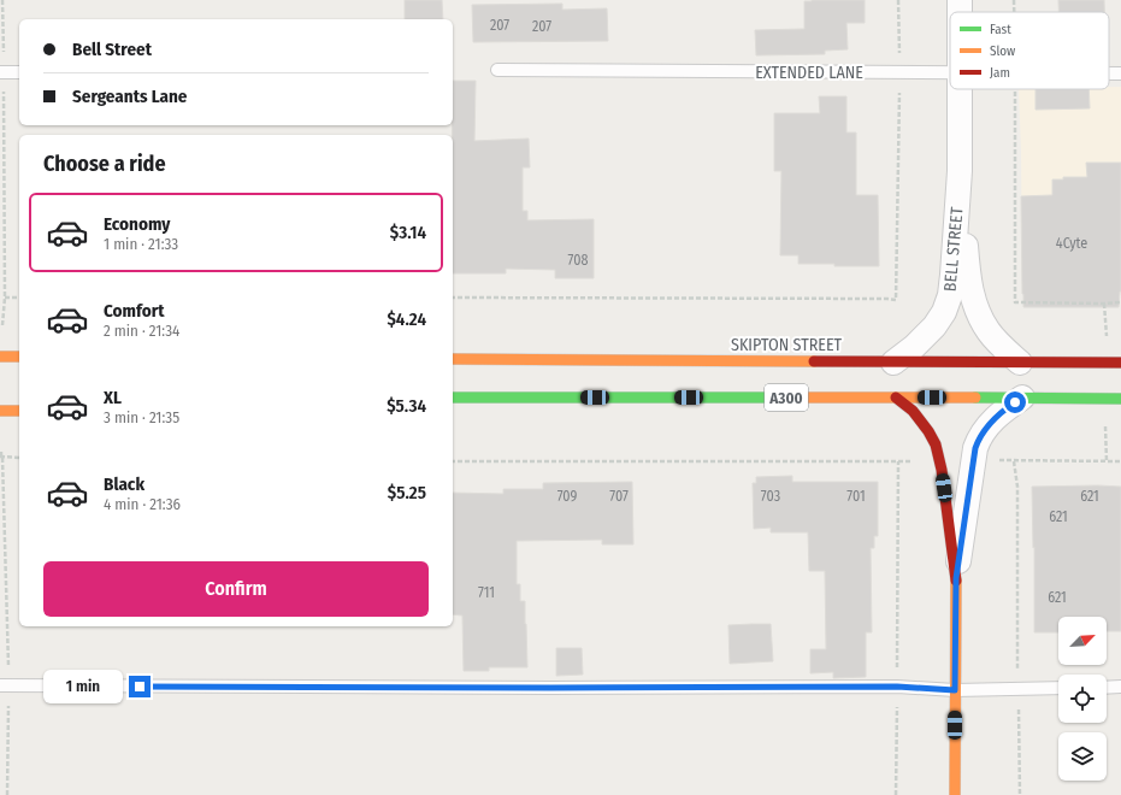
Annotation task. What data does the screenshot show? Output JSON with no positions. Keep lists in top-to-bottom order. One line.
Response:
{"streets":{"main road":["SKIPTON STREET","A300"],"street":["BELL STREET"],"lane":["EXTENDED LANE"]},"crossings":[["BELL STREET","SKIPTON STREET"]],"house_numbers":["207","207","4Cyte","708","709","707","703","701","621","621","711","621"],"legend":["Fast","Slow","Jam"],"north":"top right","page":{"banner":["Bell Street","Sergeants Lane"],"heading":"Choose a ride","list":[{"name":"Economy","note":"1 min · 21:33","value":"$3.14"},{"name":"Comfort","note":"2 min · 21:34","value":"$4.24"},{"name":"XL","note":"3 min · 21:35","value":"$5.34"},{"name":"Black","note":"4 min · 21:36","value":"$5.25"}],"buttons":"Confirm","bubble":"1 min"}}
